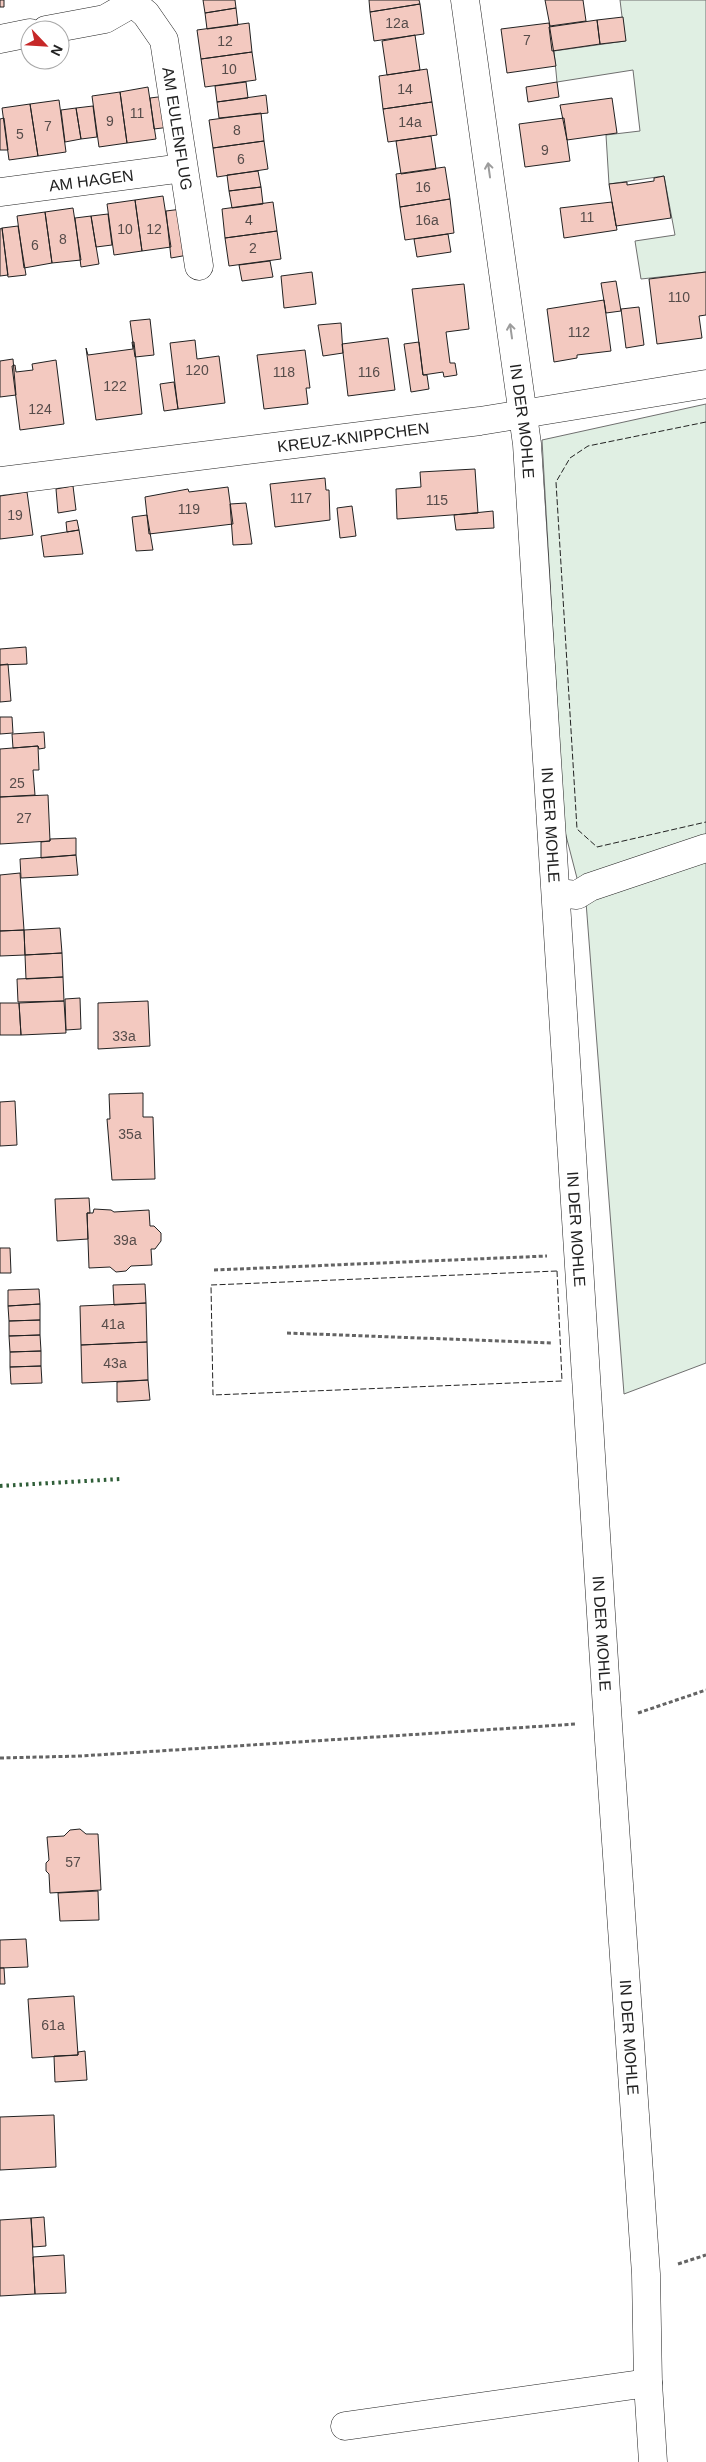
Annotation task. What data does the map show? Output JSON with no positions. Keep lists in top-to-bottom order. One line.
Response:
{"streets":{"street":["AM EULENFLUG","AM HAGEN","IN DER MOHLE","KREUZ-KNIPPCHEN"]},"crossings":[["AM EULENFLUG","AM HAGEN"],["IN DER MOHLE","KREUZ-KNIPPCHEN"]],"house_numbers":["12a","7","12","10","14","11","9","14a","7","8","5","9","6","16","11","4","16a","10","12","8","6","2","110","112","120","118","116","122","124","117","115","119","19","25","27","33a","35a","39a","41a","43a","57","61a"],"north":"bottom right"}
